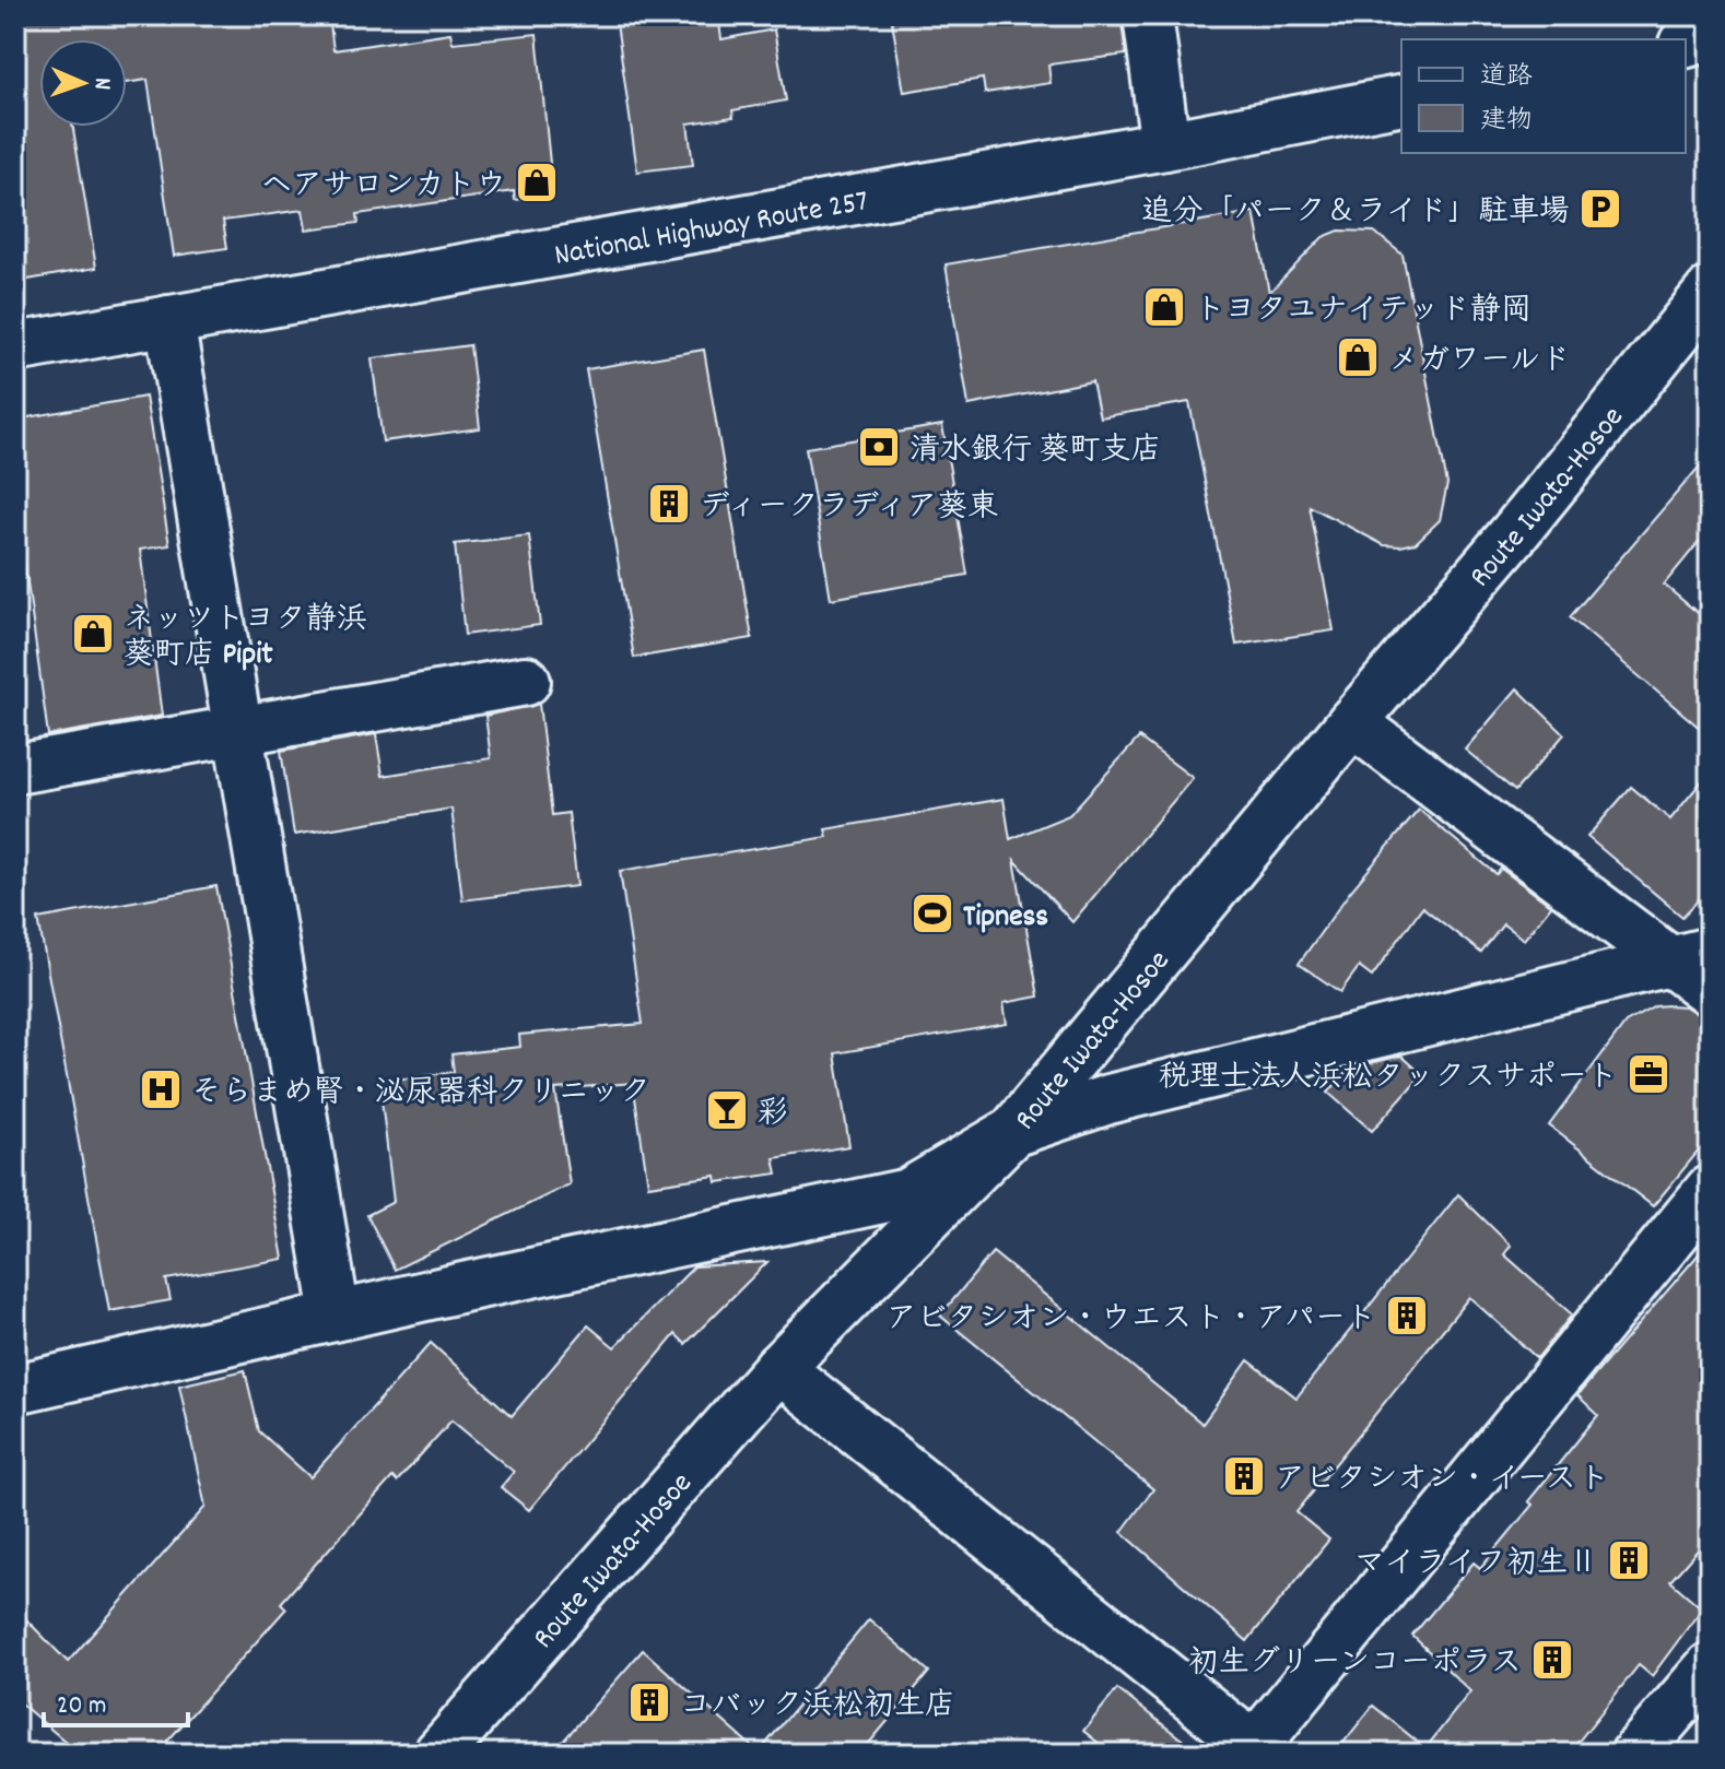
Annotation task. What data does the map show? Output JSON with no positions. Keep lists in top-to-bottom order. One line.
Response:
{"streets":{"main road":["National Highway Route 257","Route Iwata-Hosoe"]},"places":{"shop":["ヘアサロンカトウ","トヨタユナイテッド静岡","メガワールド","ネッツトヨタ静浜 葵町店 Pipit"],"parking":["追分「パーク＆ライド」駐車場"],"bank":["清水銀行 葵町支店"],"building":["ディークラディア葵東","アビタシオン・ウエスト・アパート","アビタシオン・イースト","マイライフ初生Ⅱ","初生グリーンコーポラス","コバック浜松初生店"],"sports":["Tipness"],"office":["税理士法人浜松タックスサポート"],"hospital":["そらまめ腎・泌尿器科クリニック"],"bar":["彩"]},"legend":["道路","建物"],"scale_bar":"20 m","north":"right"}
